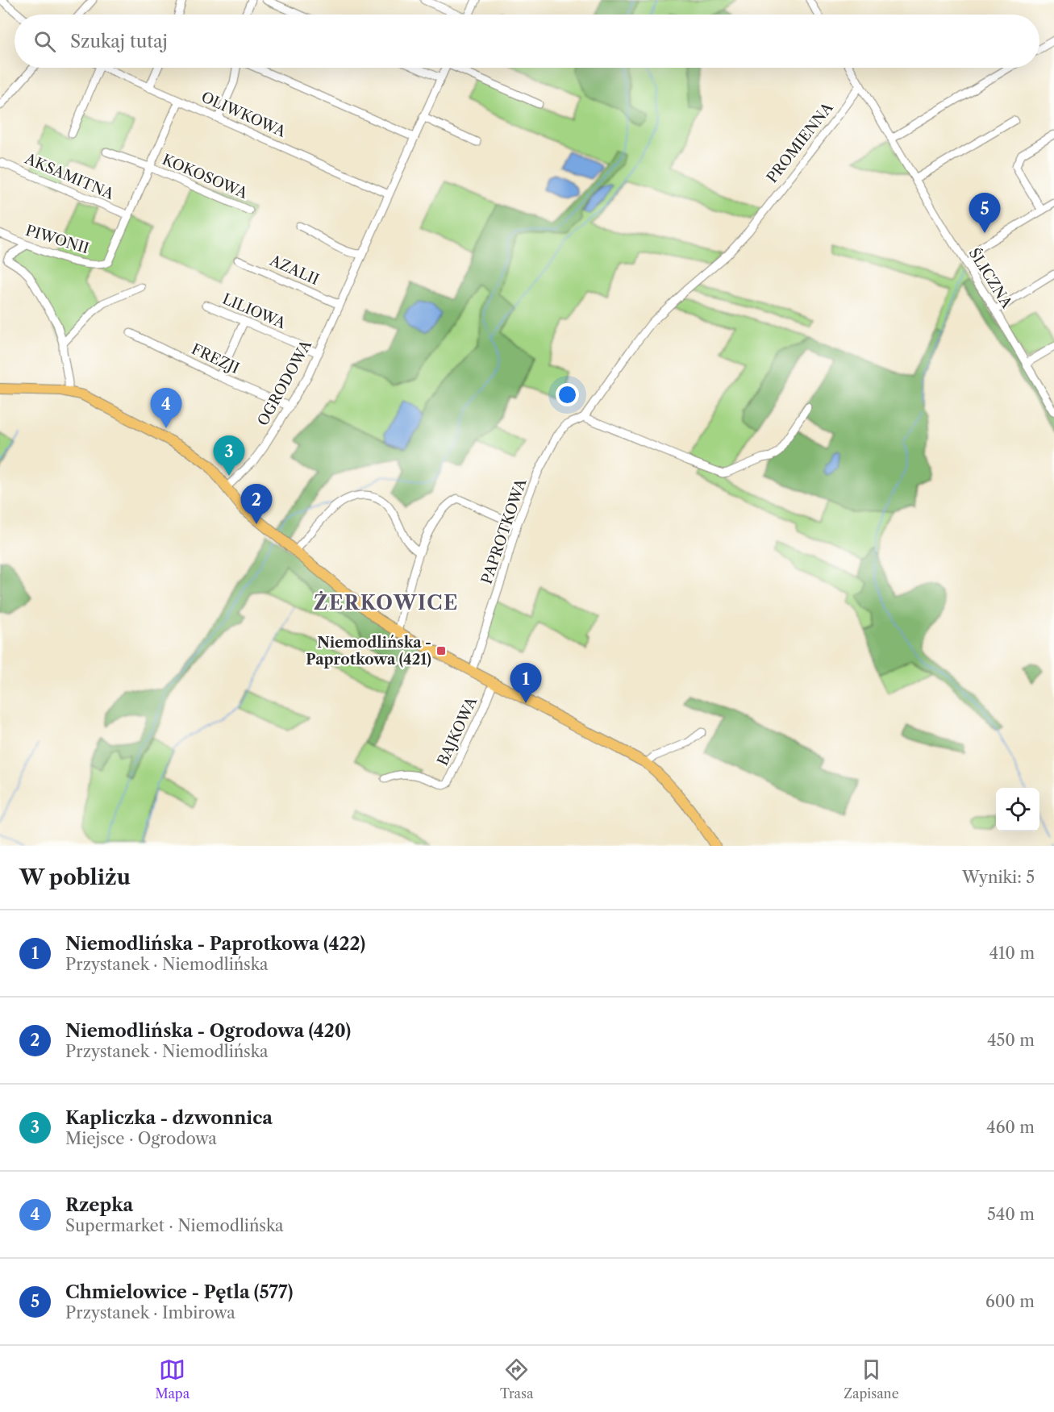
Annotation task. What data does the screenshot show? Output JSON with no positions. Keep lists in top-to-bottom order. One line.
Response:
{"streets":{"street":["OLIWKOWA","PROMIENNA","AKSAMITNA","KOKOSOWA","PIWONII","AZALII","ŚLICZNA","LILIOWA","FREZJI","OGRODOWA","PAPROTKOWA","BAJKOWA"]},"crossings":[["OLIWKOWA","OGRODOWA"],["PROMIENNA","ŚLICZNA"],["PROMIENNA","PAPROTKOWA"],["AKSAMITNA","PIWONII"],["AZALII","OGRODOWA"],["LILIOWA","OGRODOWA"],["FREZJI","OGRODOWA"]],"districts":["ŻERKOWICE"],"places":{"transit":["Niemodlińska - Paprotkowa (421)"]},"page":{"search":"Szukaj tutaj","pins":["5","4","3","2","1"],"heading":["W pobliżu","Wyniki: 5"],"list":[{"mark":"1","name":"Niemodlińska - Paprotkowa (422)","note":"Przystanek · Niemodlińska","value":"410 m"},{"mark":"2","name":"Niemodlińska - Ogrodowa (420)","note":"Przystanek · Niemodlińska","value":"450 m"},{"mark":"3","name":"Kapliczka - dzwonnica","note":"Miejsce · Ogrodowa","value":"460 m"},{"mark":"4","name":"Rzepka","note":"Supermarket · Niemodlińska","value":"540 m"},{"mark":"5","name":"Chmielowice - Pętla (577)","note":"Przystanek · Imbirowa","value":"600 m"}],"nav":["Mapa","Trasa","Zapisane"]}}
